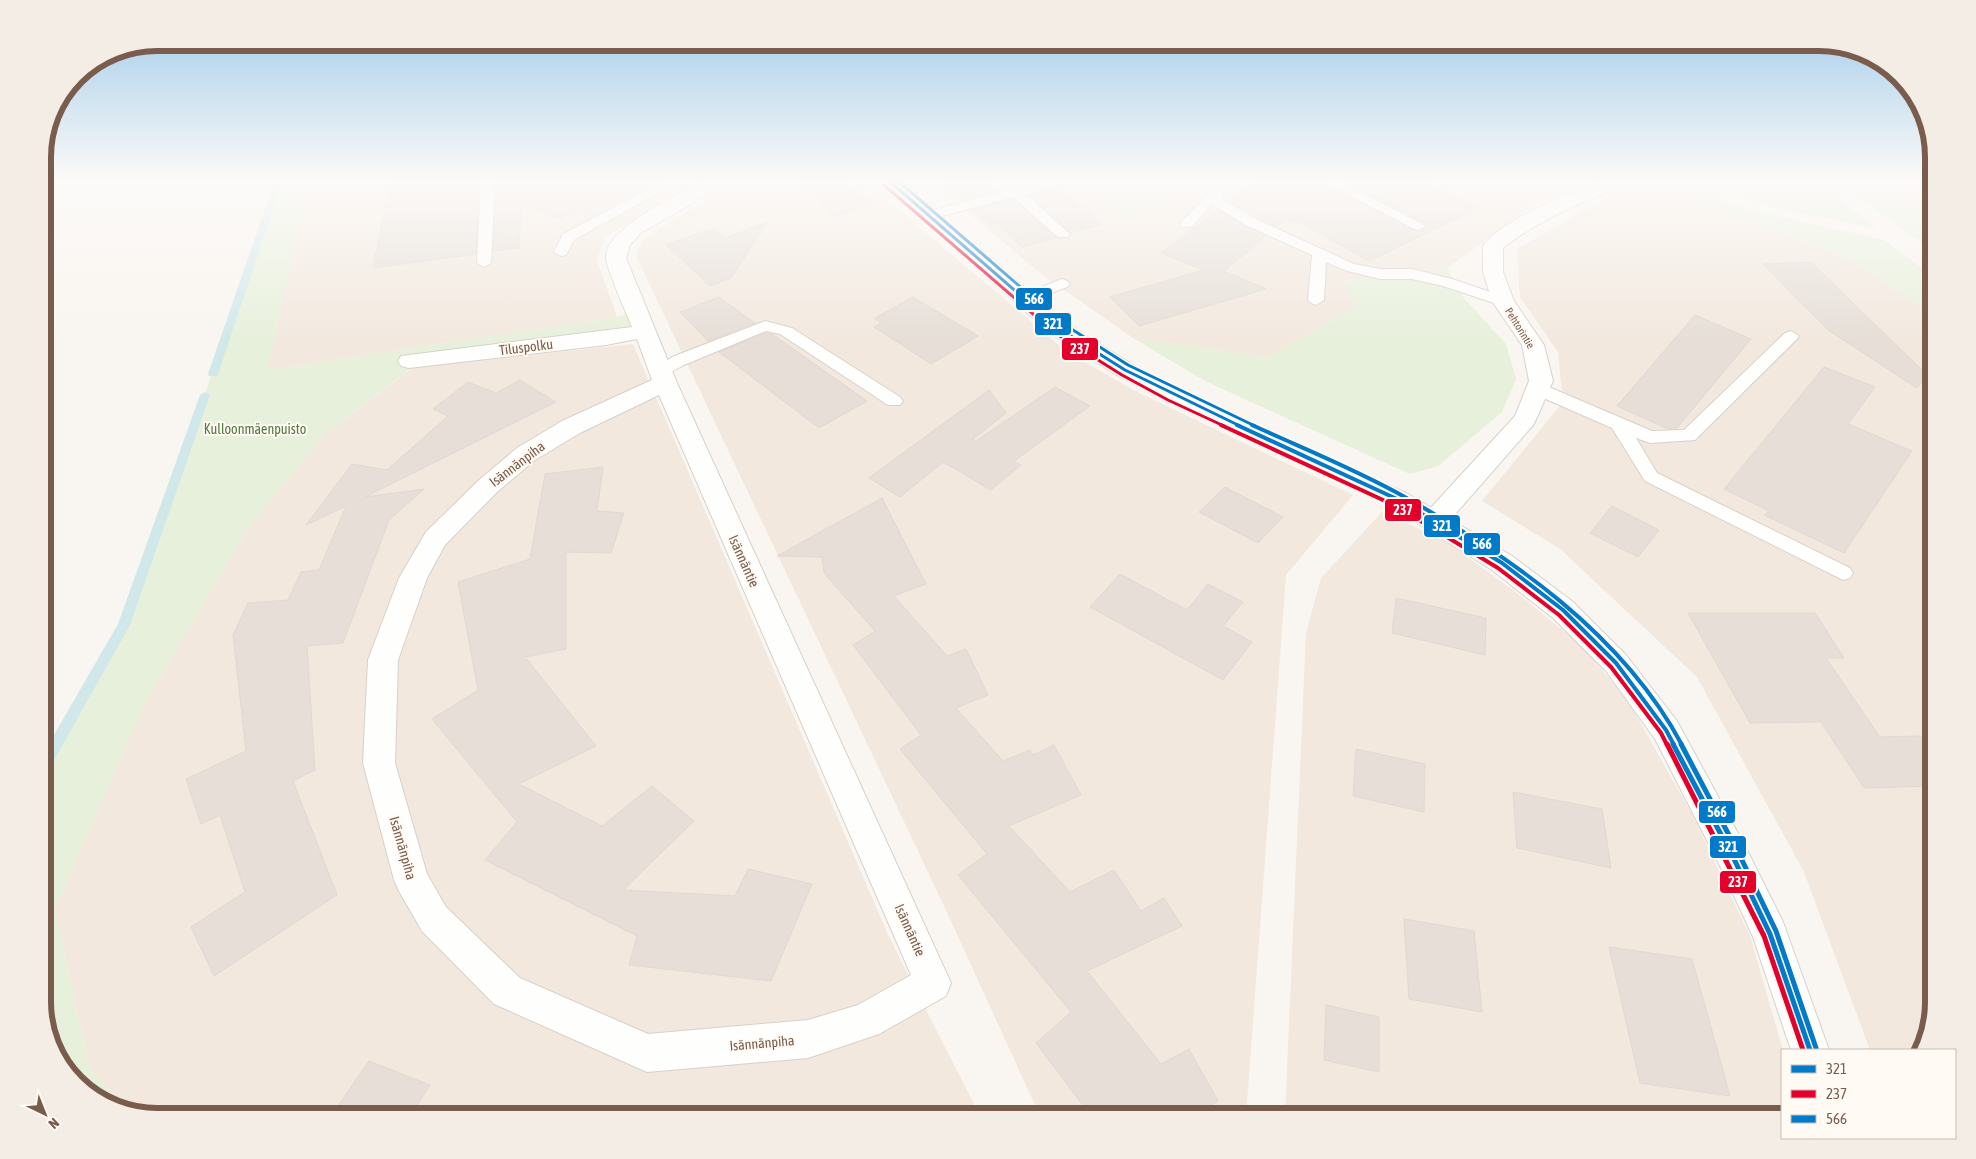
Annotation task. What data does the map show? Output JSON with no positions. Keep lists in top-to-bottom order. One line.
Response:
{"streets":{"street":["Pehtorintie","Tiluspolku","Isännänpiha","Isännäntie"]},"crossings":[["Tiluspolku","Isännäntie"],["Isännänpiha","Isännäntie"]],"parks":["Kulloonmäenpuisto"],"lines":["transit line 321","transit line 237","transit line 566"],"legend":["321","237","566"],"north":"bottom right"}
